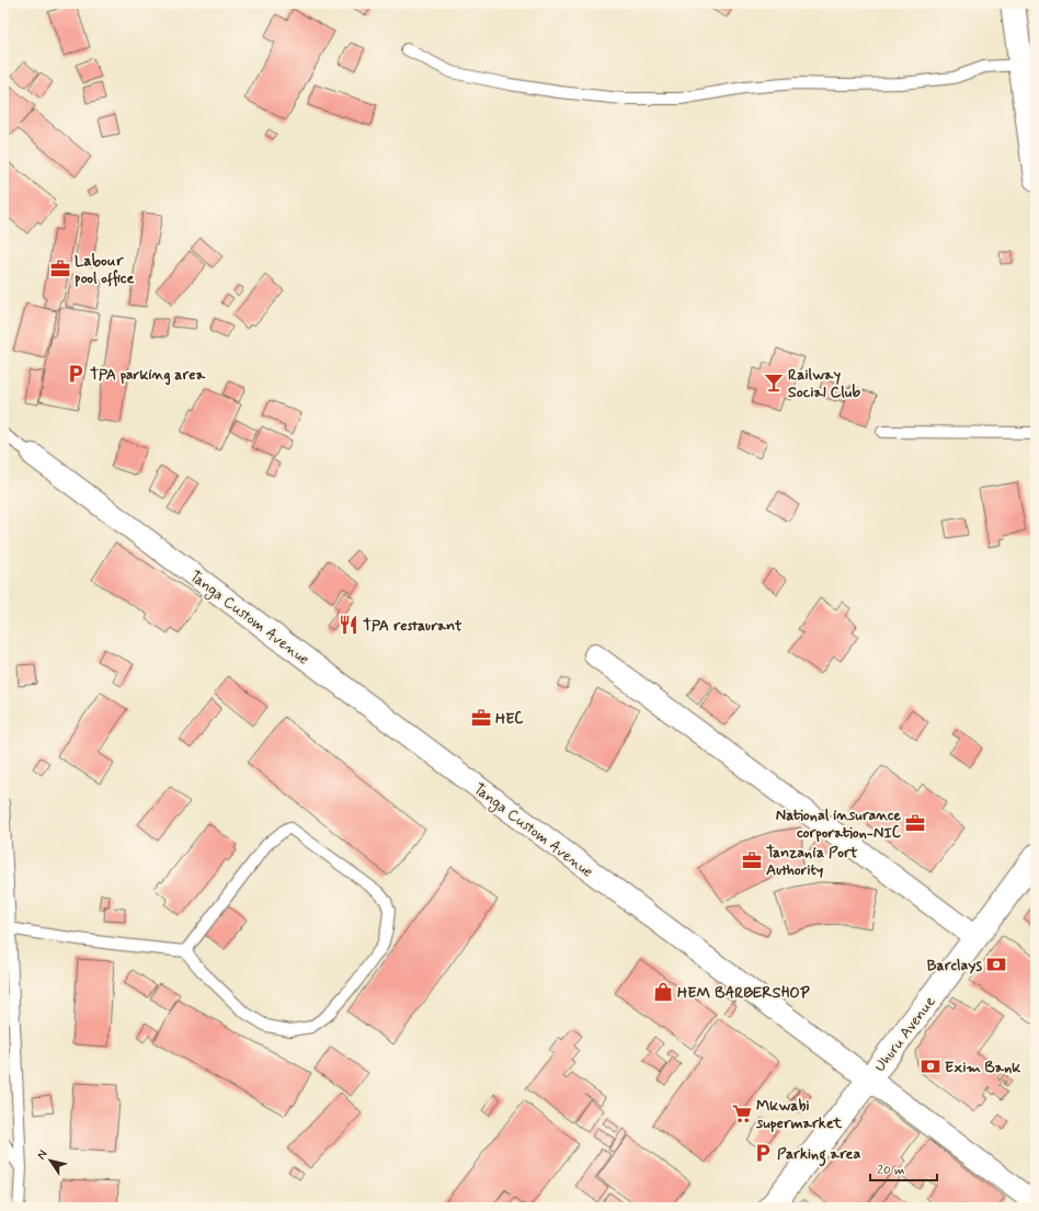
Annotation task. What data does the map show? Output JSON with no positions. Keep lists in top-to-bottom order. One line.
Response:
{"streets":{"street":["Tanga Custom Avenue","Uhuru Avenue"]},"crossings":[["Tanga Custom Avenue","Uhuru Avenue"]],"places":{"office":["Labour pool office","HEC","National insurance corporation-NIC","Tanzania Port Authority"],"parking":["TPA parking area","Parking area"],"bar":["Railway Social Club"],"restaurant":["TPA restaurant"],"bank":["Barclays","Exim Bank"],"shop":["HEM BARBERSHOP"],"supermarket":["Mkwabi supermarket"]},"scale_bar":"20 m","north":"top left"}
